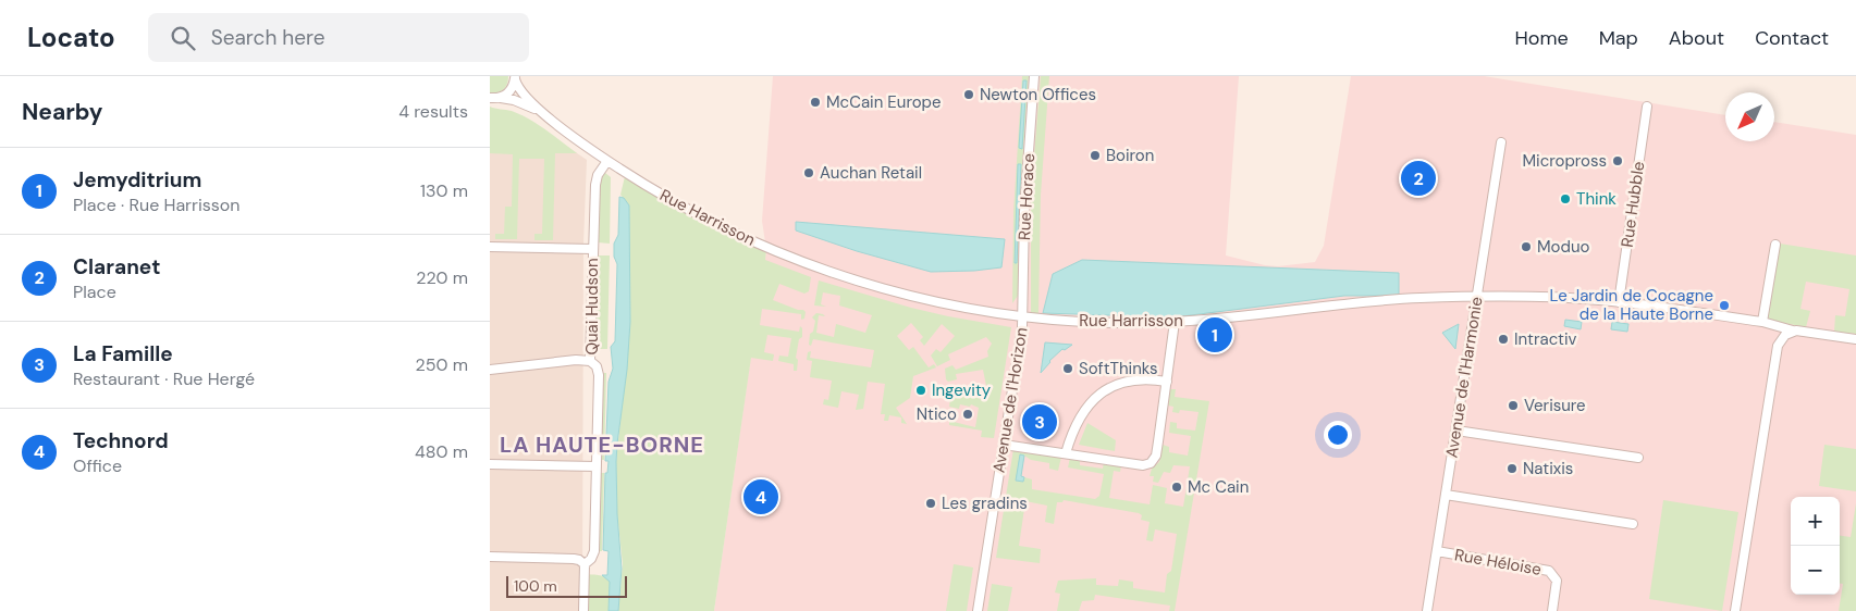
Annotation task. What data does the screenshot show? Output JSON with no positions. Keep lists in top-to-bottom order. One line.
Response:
{"streets":{"street":["Rue Horace","Rue Hubble","Rue Harrisson","Quai Hudson","Avenue de l'Harmonie","Avenue de l'Horizon","Rue Héloise"]},"crossings":[["Rue Horace","Rue Harrisson"],["Rue Horace","Avenue de l'Horizon"],["Rue Hubble","Rue Harrisson"],["Rue Harrisson","Quai Hudson"],["Rue Harrisson","Avenue de l'Harmonie"],["Rue Harrisson","Avenue de l'Horizon"],["Avenue de l'Harmonie","Rue Héloise"]],"districts":["LA HAUTE-BORNE"],"places":["Newton Offices","McCain Europe","Boiron","Micropross","Auchan Retail","Think","Moduo","Le Jardin de Cocagne de la Haute Borne","Intractiv","SoftThinks","Ingevity","Verisure","Ntico","Natixis","Mc Cain","Les gradins"],"scale_bar":"100 m","north":"bottom left","page":{"header":"Locato","search":"Search here","nav":["Home","Map","About","Contact"],"heading":["Nearby","4 results"],"list":[{"mark":"1","name":"Jemyditrium","note":"Place · Rue Harrisson","value":"130 m"},{"mark":"2","name":"Claranet","note":"Place","value":"220 m"},{"mark":"3","name":"La Famille","note":"Restaurant · Rue Hergé","value":"250 m"},{"mark":"4","name":"Technord","note":"Office","value":"480 m"}],"pins":["2","1","3","4"],"map_buttons":["+","−"],"scale":"100 m"}}
